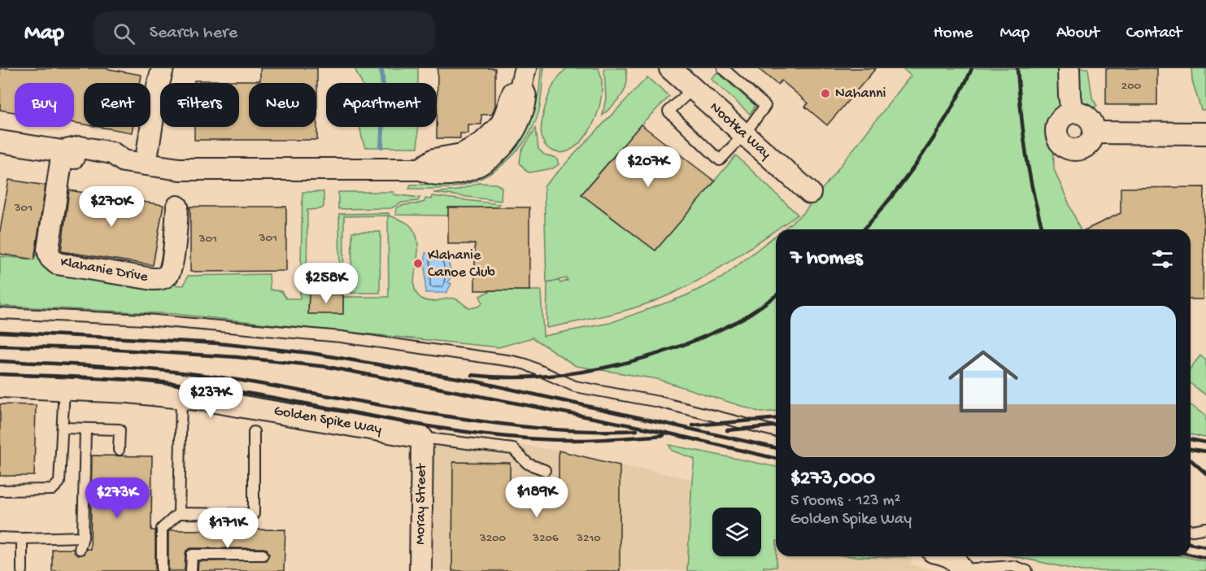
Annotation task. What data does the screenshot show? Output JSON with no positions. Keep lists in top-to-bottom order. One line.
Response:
{"streets":{"street":["Nootka Way","Klahanie Drive","Golden Spike Way","Moray Street"]},"crossings":[["Golden Spike Way","Moray Street"]],"places":["Nahanni","Klahanie Canoe Club"],"house_numbers":["200","301","301","301","3200","3206","3210"],"page":{"header":"Map","search":"Search here","nav":["Home","Map","About","Contact"],"chip":["Buy","Rent","Filters","New","Apartment"],"price":["$207K","$270K","$258K","$237K","$189K","$273K","$171K"],"heading":"7 homes","list":[{"name":"$273,000","note":"5 rooms · 123 m² · Golden Spike Way"}]}}
